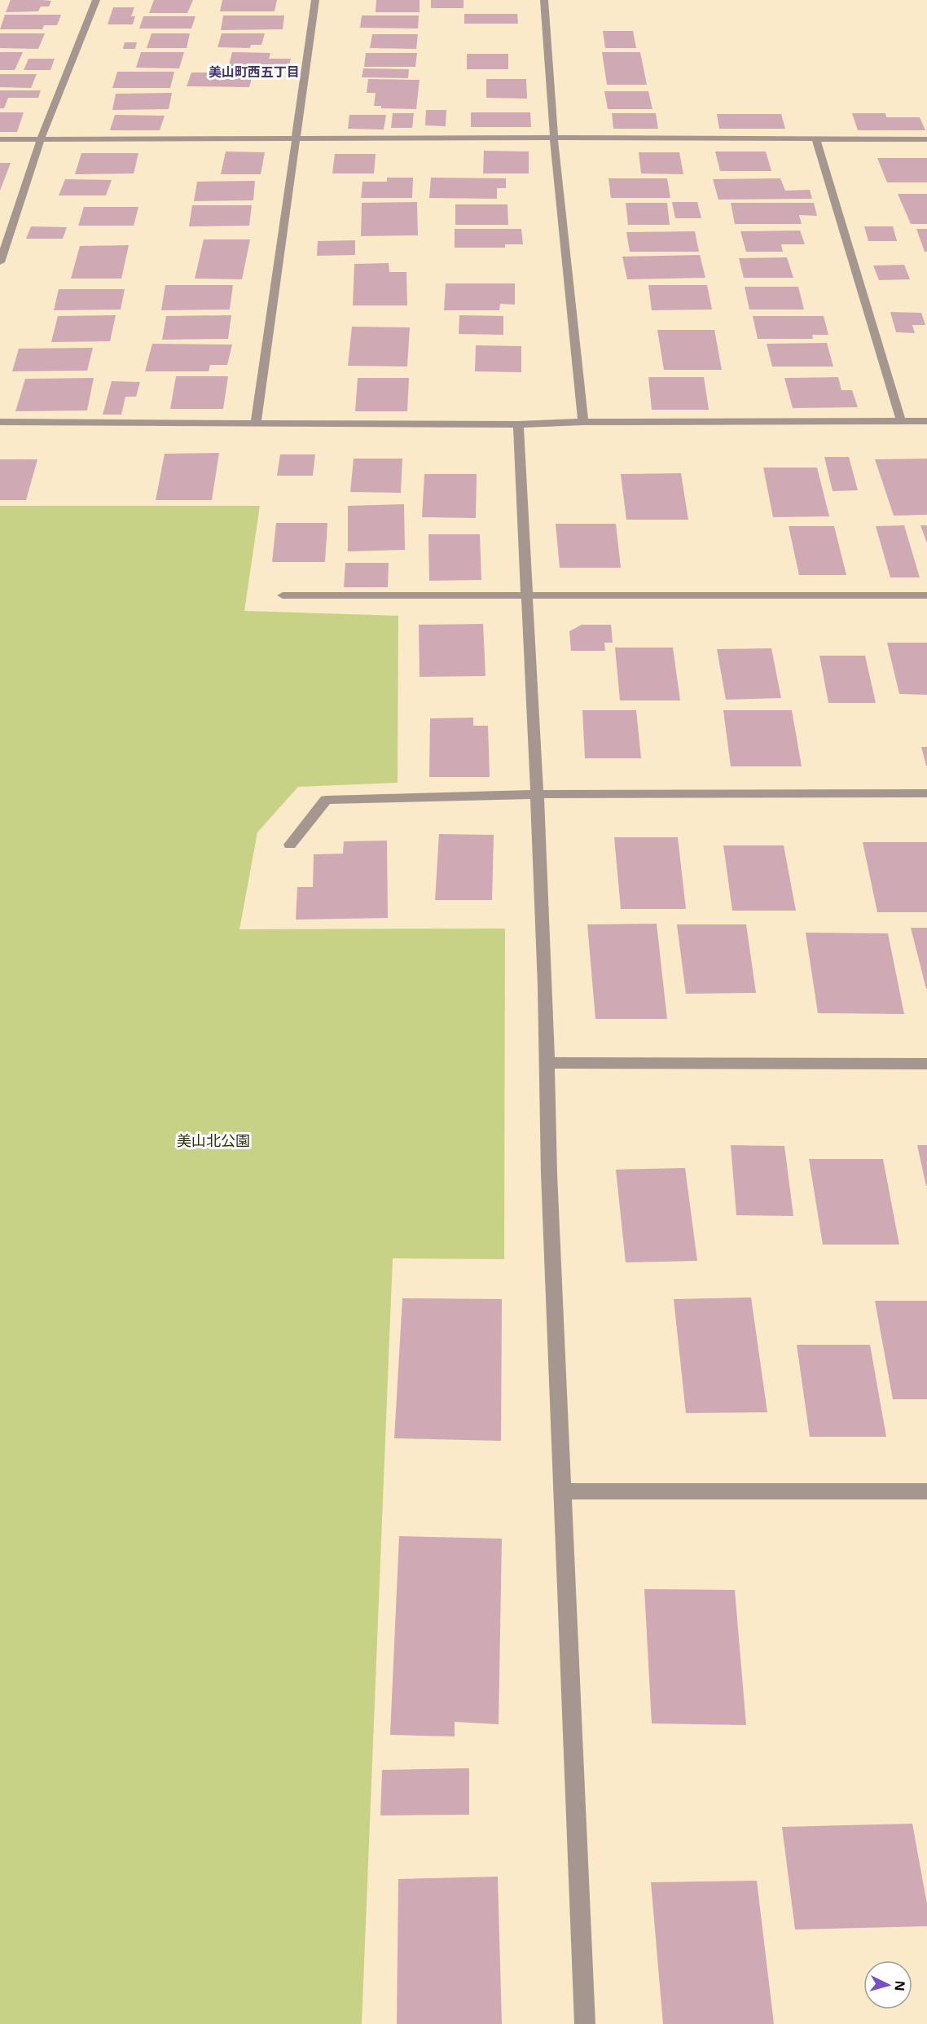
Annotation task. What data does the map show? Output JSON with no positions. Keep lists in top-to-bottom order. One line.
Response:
{"districts":["美山町西五丁目"],"parks":["美山北公園"],"north":"right"}
